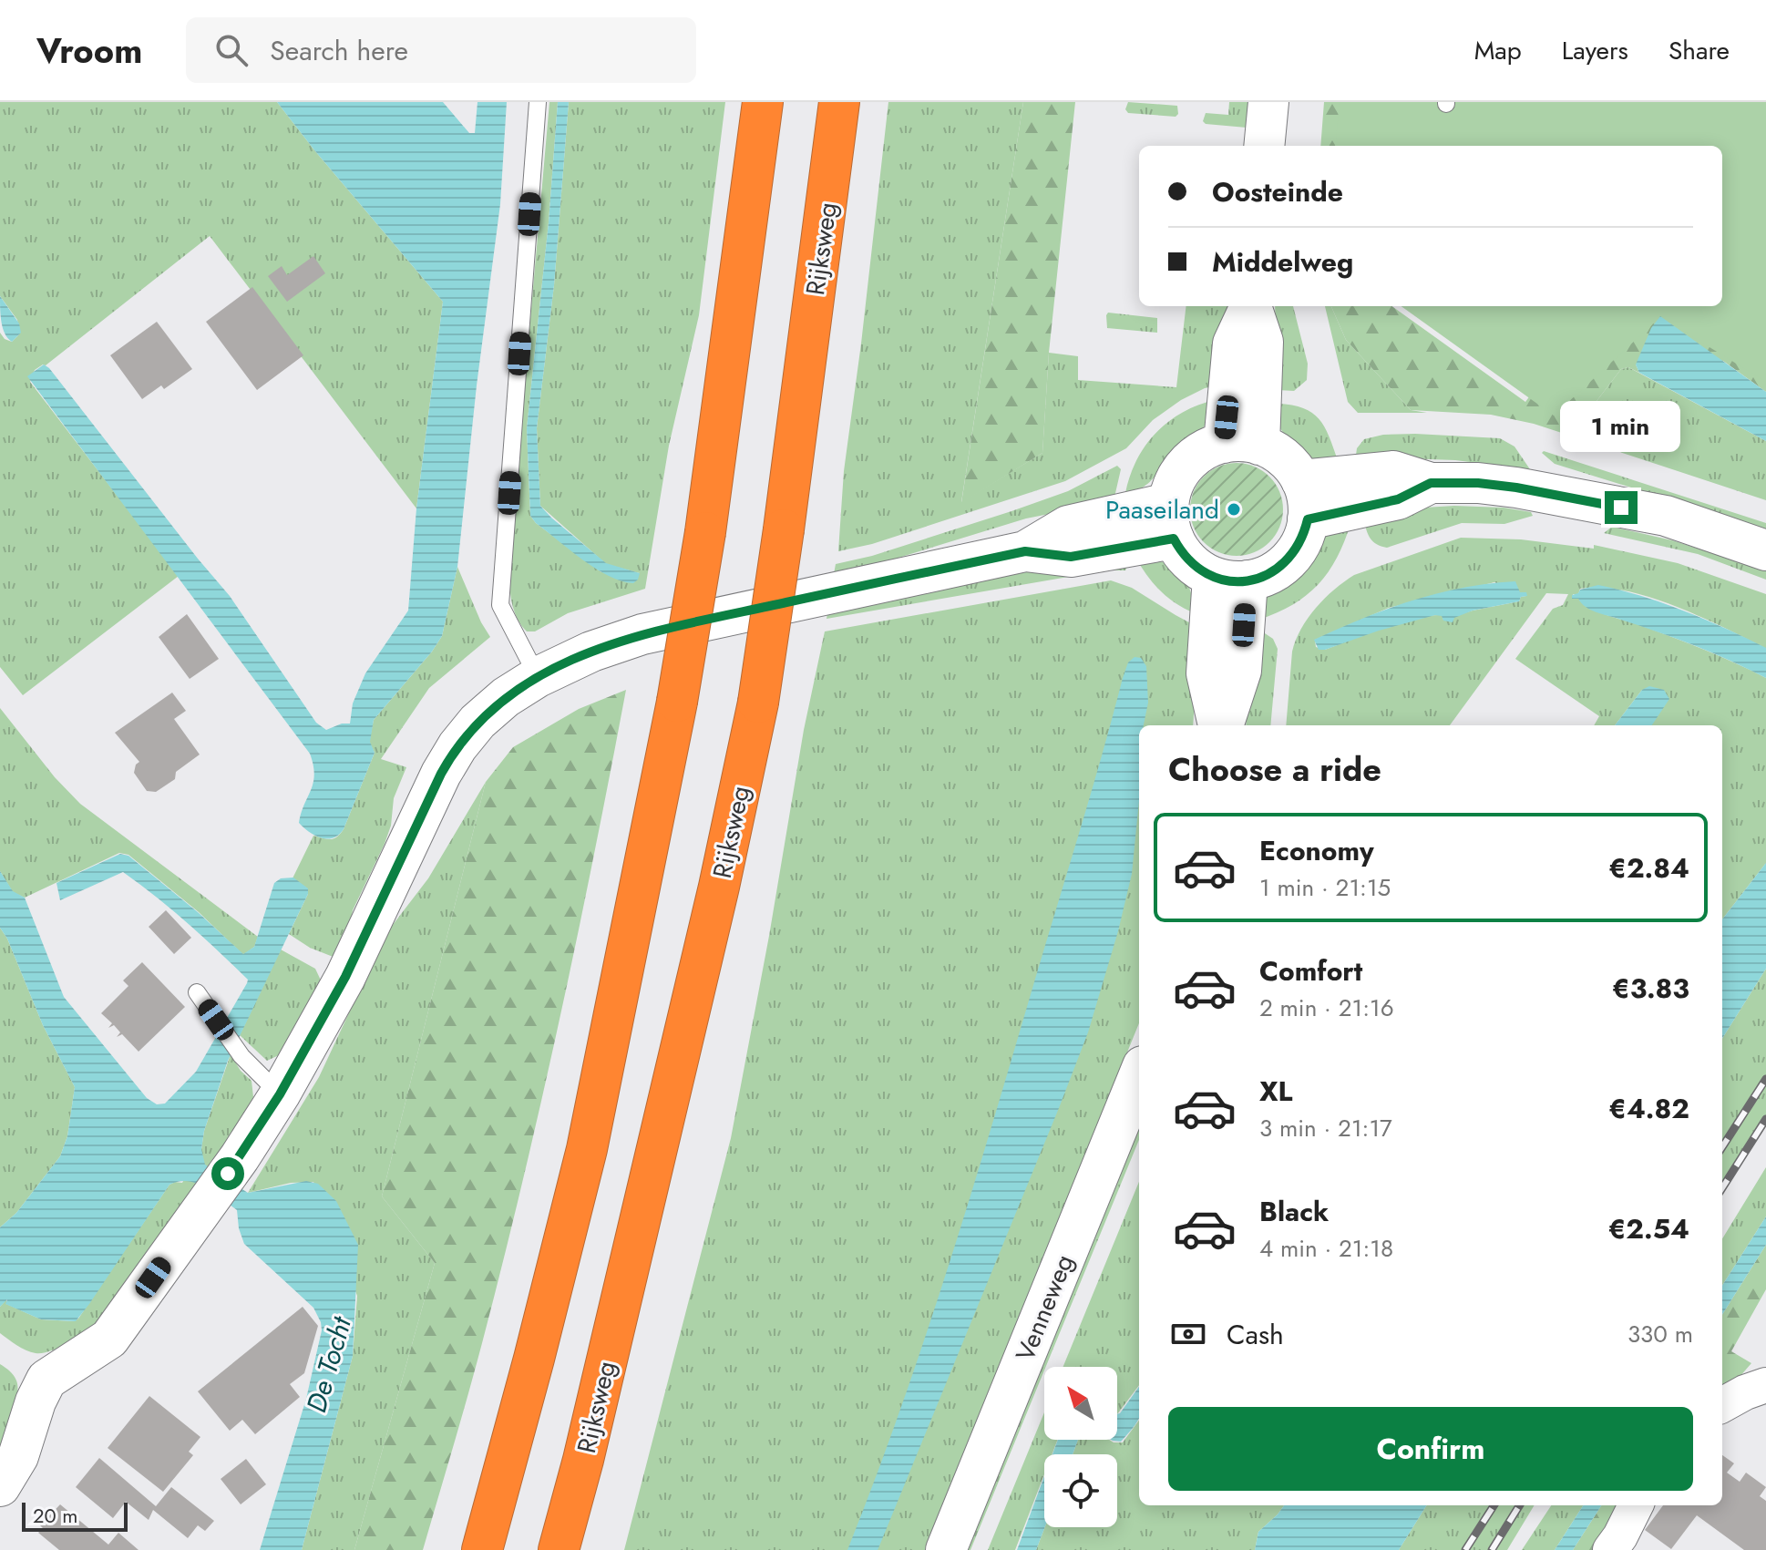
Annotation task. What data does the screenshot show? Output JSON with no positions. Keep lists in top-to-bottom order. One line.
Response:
{"streets":{"highway":["Rijksweg"],"street":["Venneweg"]},"water":["De Tocht"],"places":["Paaseiland"],"scale_bar":"20 m","north":"top left","page":{"header":"Vroom","search":"Search here","nav":["Map","Layers","Share"],"banner":["Oosteinde","Middelweg"],"bubble":"1 min","heading":"Choose a ride","list":[{"name":"Economy","note":"1 min · 21:15","value":"€2.84"},{"name":"Comfort","note":"2 min · 21:16","value":"€3.83"},{"name":"XL","note":"3 min · 21:17","value":"€4.82"},{"name":"Black","note":"4 min · 21:18","value":"€2.54"}],"pay":["Cash","330 m"],"buttons":"Confirm","scale":"20 m"}}
